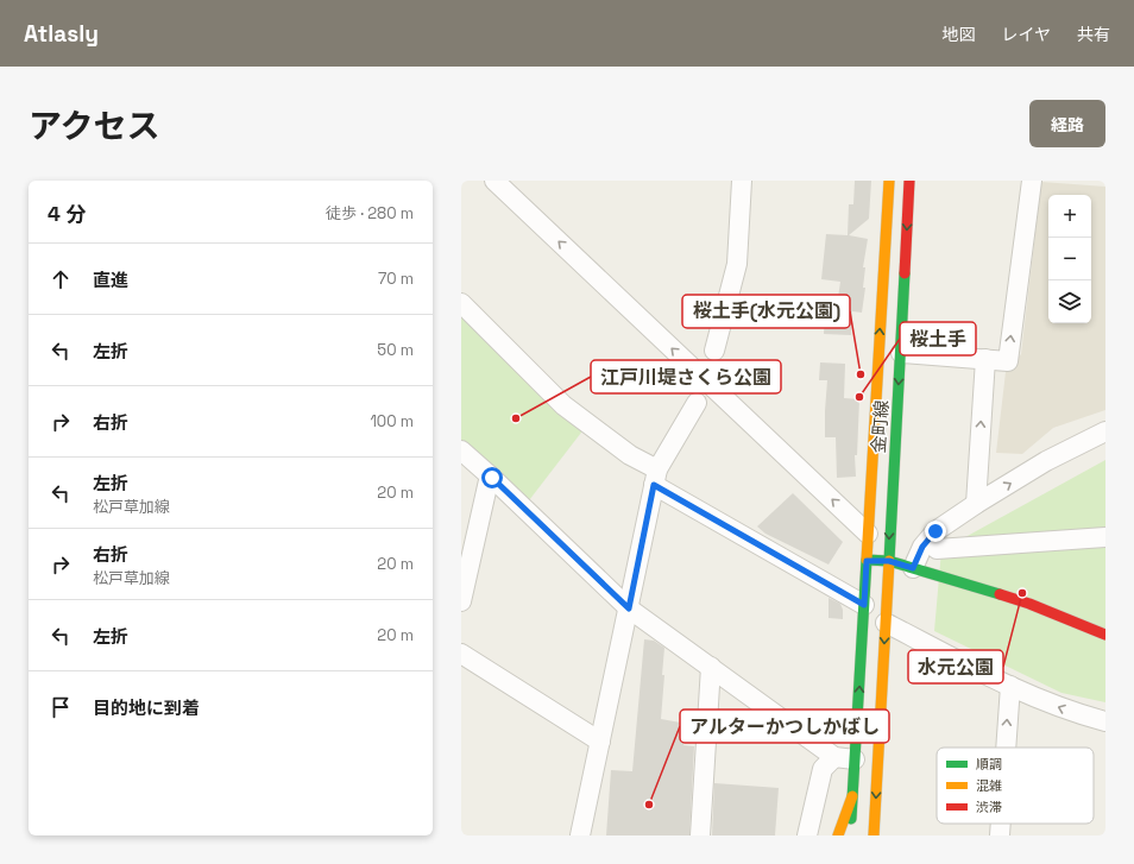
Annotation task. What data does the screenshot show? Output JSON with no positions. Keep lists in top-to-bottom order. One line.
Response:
{"streets":{"main road":["金町線"]},"places":["桜土手(水元公園)","桜土手","江戸川堤さくら公園","水元公園","アルターかつしかばし"],"legend":["順調","混雑","渋滞"],"page":{"header":"Atlasly","nav":["地図","レイヤ","共有"],"title":"アクセス","buttons":"経路","heading":["4 分","徒歩 · 280 m"],"map_buttons":["+","−"],"list":[["直進","70 m"],["左折","50 m"],["右折","100 m"],["左折","松戸草加線","20 m"],["右折","松戸草加線","20 m"],["左折","20 m"],"目的地に到着"]}}
